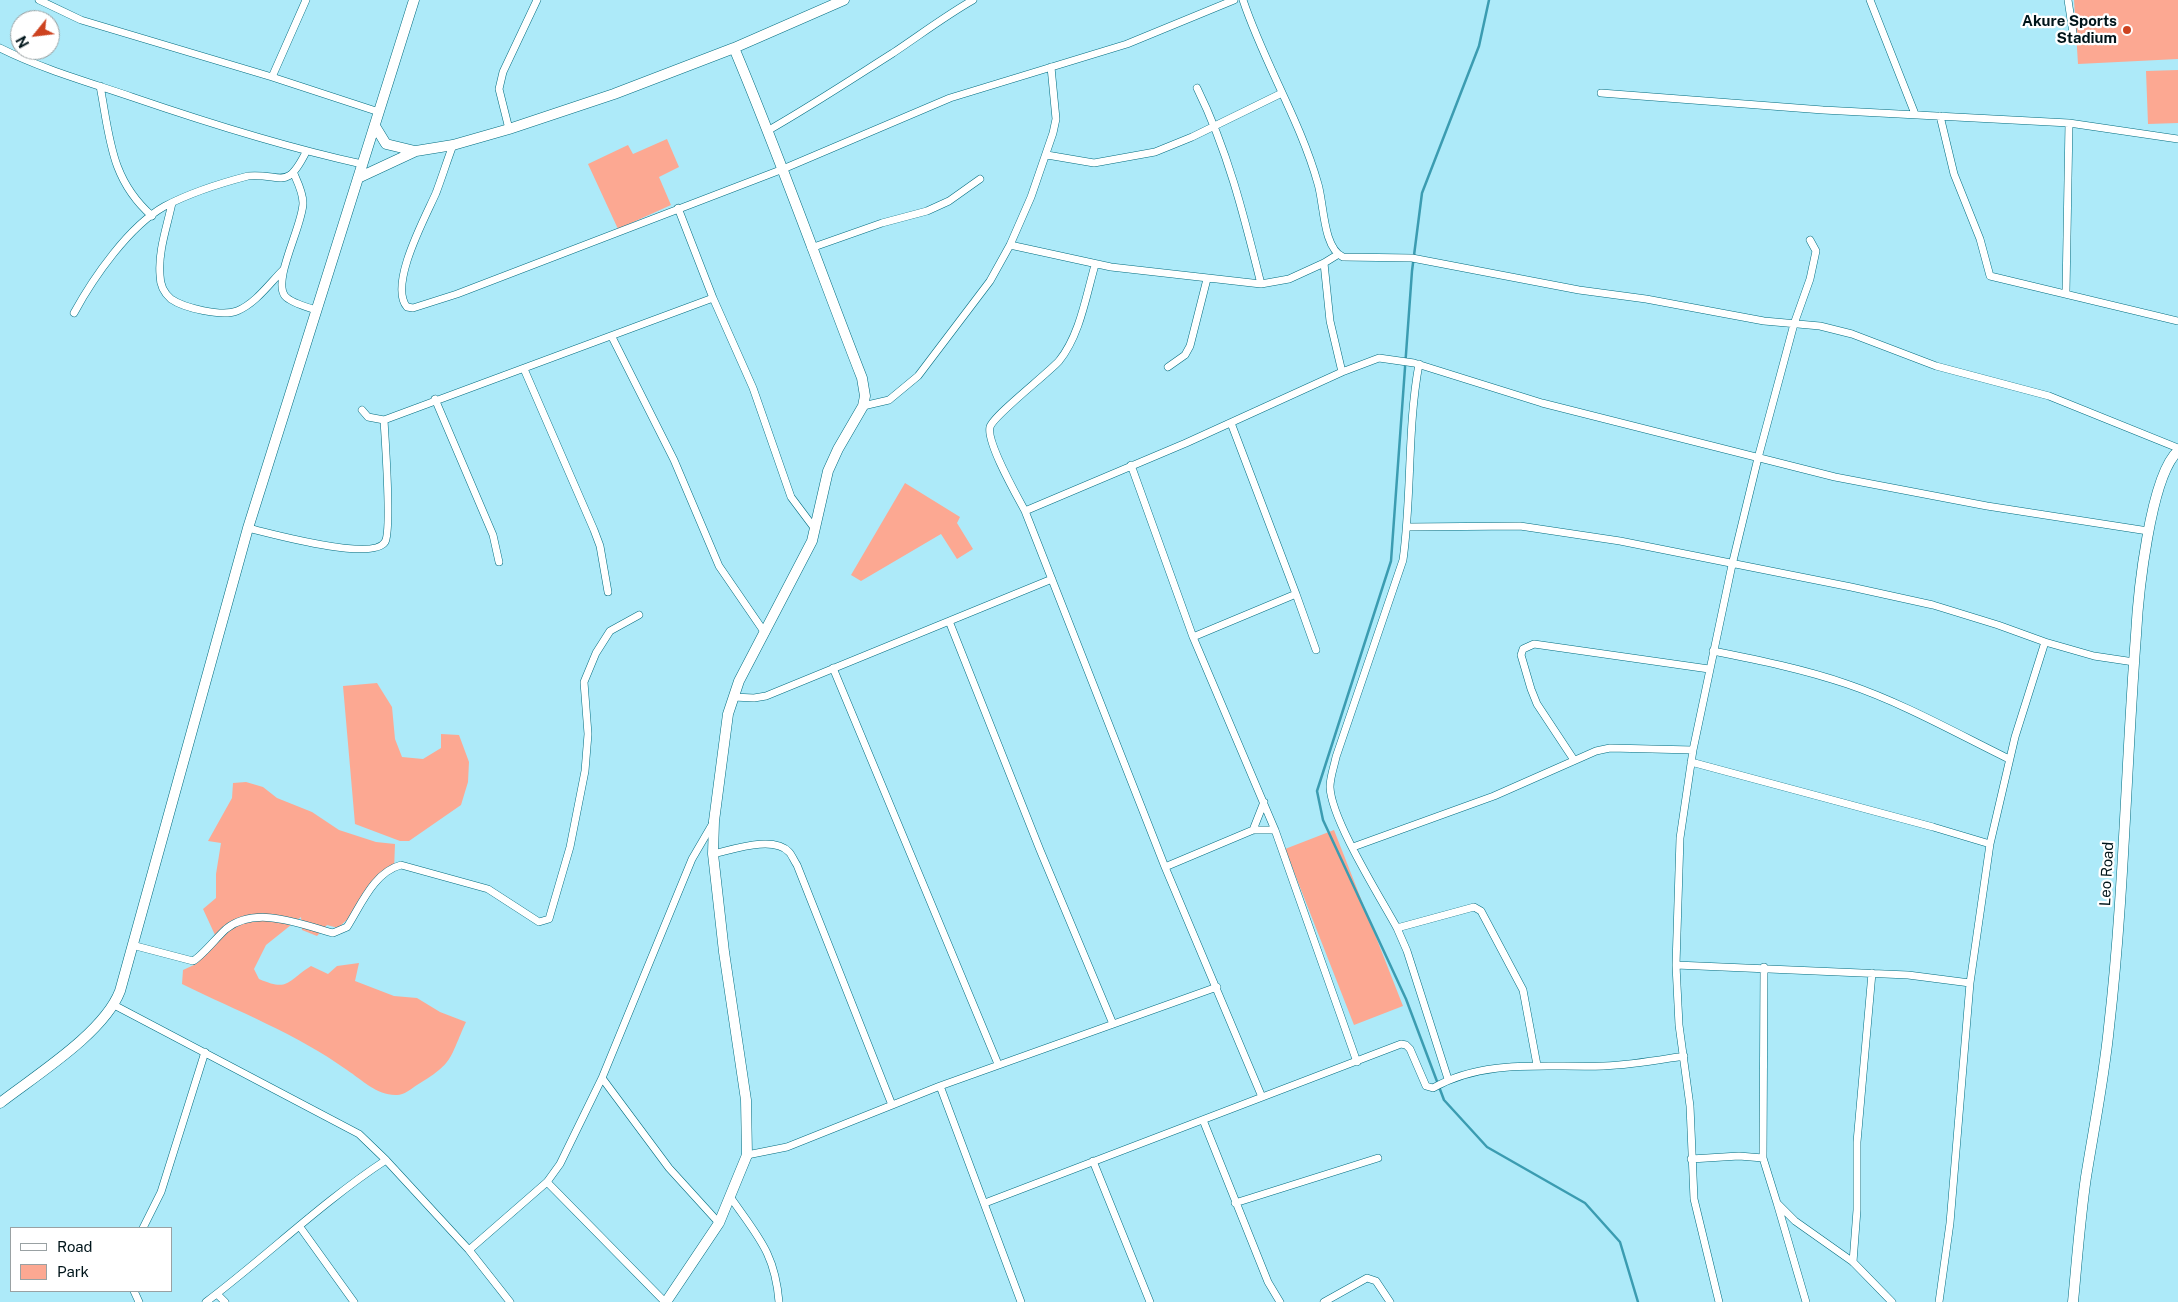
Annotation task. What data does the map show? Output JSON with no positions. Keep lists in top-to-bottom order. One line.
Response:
{"streets":{"street":["Leo Road"]},"places":["Akure Sports Stadium"],"legend":["Road","Park"],"north":"bottom left"}
